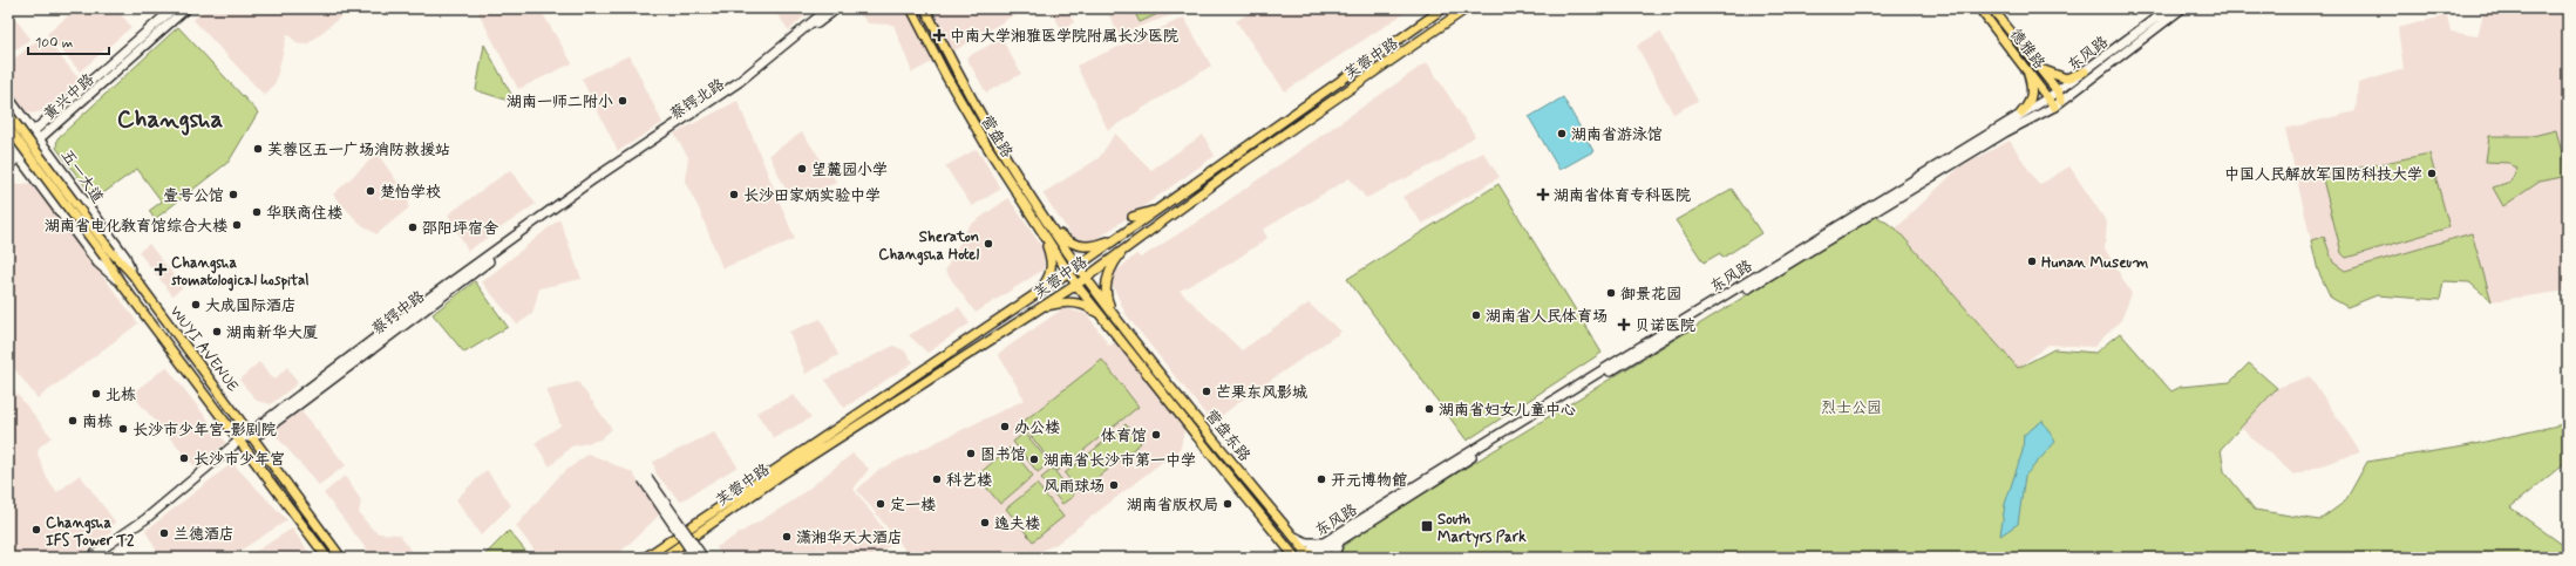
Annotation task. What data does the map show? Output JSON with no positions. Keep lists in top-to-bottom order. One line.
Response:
{"streets":{"main road":["德雅路","东风路","芙蓉中路","黄兴中路","蔡锷北路","营盘路","五一大道","蔡锷中路","WUYI AVENUE","营盘东路"]},"crossings":[["德雅路","东风路"],["东风路","营盘东路"],["芙蓉中路","营盘路"],["芙蓉中路","营盘东路"],["黄兴中路","五一大道"],["蔡锷北路","蔡锷中路"],["营盘路","营盘东路"],["五一大道","WUYI AVENUE"],["蔡锷中路","WUYI AVENUE"]],"districts":["Changsha"],"parks":["烈士公园"],"places":{"health":["中南大学湘雅医学院附属长沙医院","湖南省体育专科医院","Changsha stomatological hospital","贝诺医院"],"other":["湖南一师二附小","湖南省游泳馆","芙蓉区五一广场消防救援站","望麓园小学","中国人民解放军国防科技大学","楚怡学校","壹号公馆","长沙田家炳实验中学","华联商住楼","湖南省电化教育馆综合大楼","邵阳坪宿舍","Sheraton Changsha Hotel","Hunan Museum","御景花园","大成国际酒店","湖南省人民体育场","湖南新华大厦","芒果东风影城","北栋","湖南省妇女儿童中心","南栋","办公楼","长沙市少年宫-影剧院","体育馆","图书馆","长沙市少年宫","湖南省长沙市第一中学","科艺楼","开元博物館","风雨球场","定一楼","湖南省版权局","逸夫楼","Changsha IFS Tower T2","兰德酒店","潇湘华天大酒店"],"transit":["South Martyrs Park"]},"scale_bar":"100 m"}
